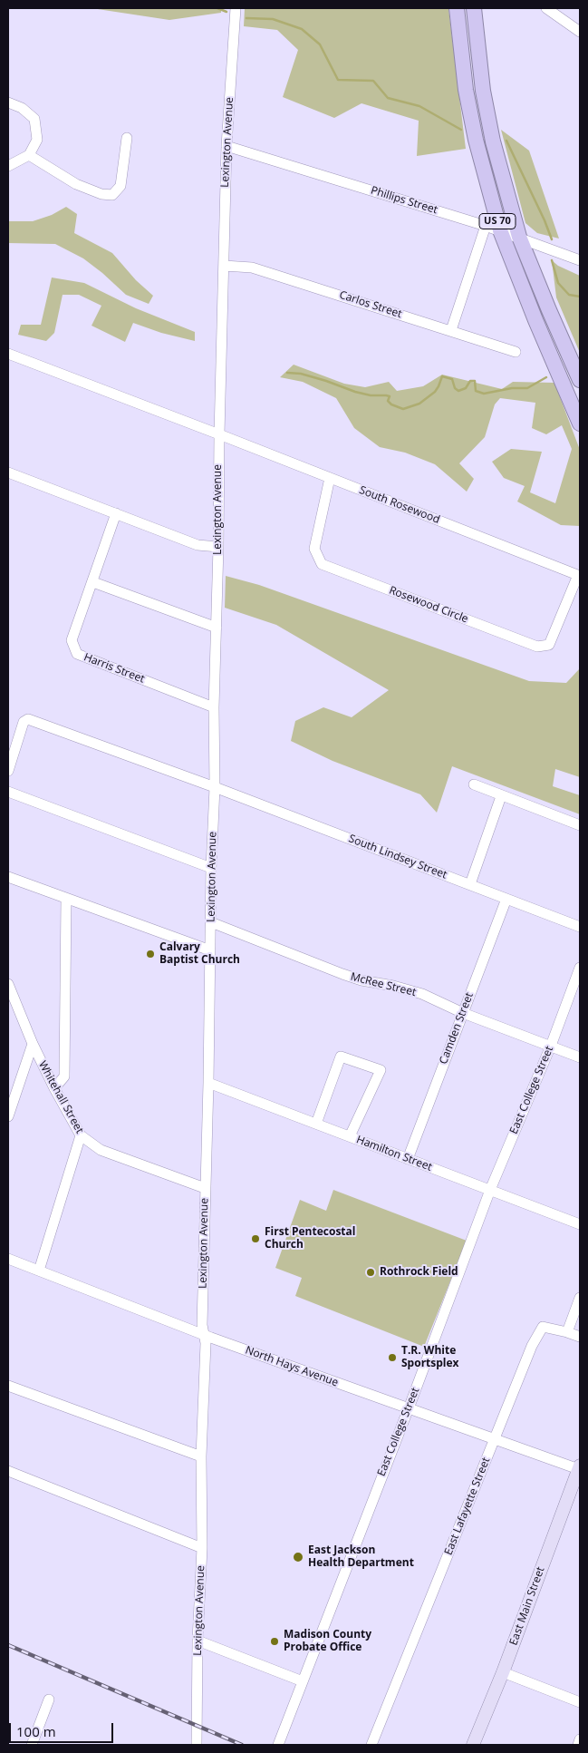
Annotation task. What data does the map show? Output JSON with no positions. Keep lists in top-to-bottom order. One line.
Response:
{"streets":{"highway":["US 70"],"main road":["East Main Street"],"street":["Lexington Avenue","Phillips Street","Carlos Street","South Rosewood","Rosewood Circle","Harris Street","South Lindsey Street","McRee Street","Camden Street","East College Street","Whitehall Street","Hamilton Street","North Hays Avenue","East Lafayette Street"]},"crossings":[["Lexington Avenue","Phillips Street"],["Lexington Avenue","Carlos Street"],["Lexington Avenue","South Rosewood"],["Lexington Avenue","Harris Street"],["Lexington Avenue","South Lindsey Street"],["Lexington Avenue","McRee Street"],["Lexington Avenue","Whitehall Street"],["Lexington Avenue","Hamilton Street"],["Lexington Avenue","North Hays Avenue"],["Phillips Street","US 70"],["South Rosewood","Rosewood Circle"],["South Lindsey Street","Camden Street"],["McRee Street","Camden Street"],["McRee Street","East College Street"],["Camden Street","Hamilton Street"],["East College Street","Hamilton Street"],["East College Street","North Hays Avenue"],["North Hays Avenue","East Lafayette Street"],["North Hays Avenue","East Main Street"]],"places":["Calvary Baptist Church","First Pentecostal Church","Rothrock Field","T.R. White Sportsplex","East Jackson Health Department","Madison County Probate Office"],"scale_bar":"100 m"}
